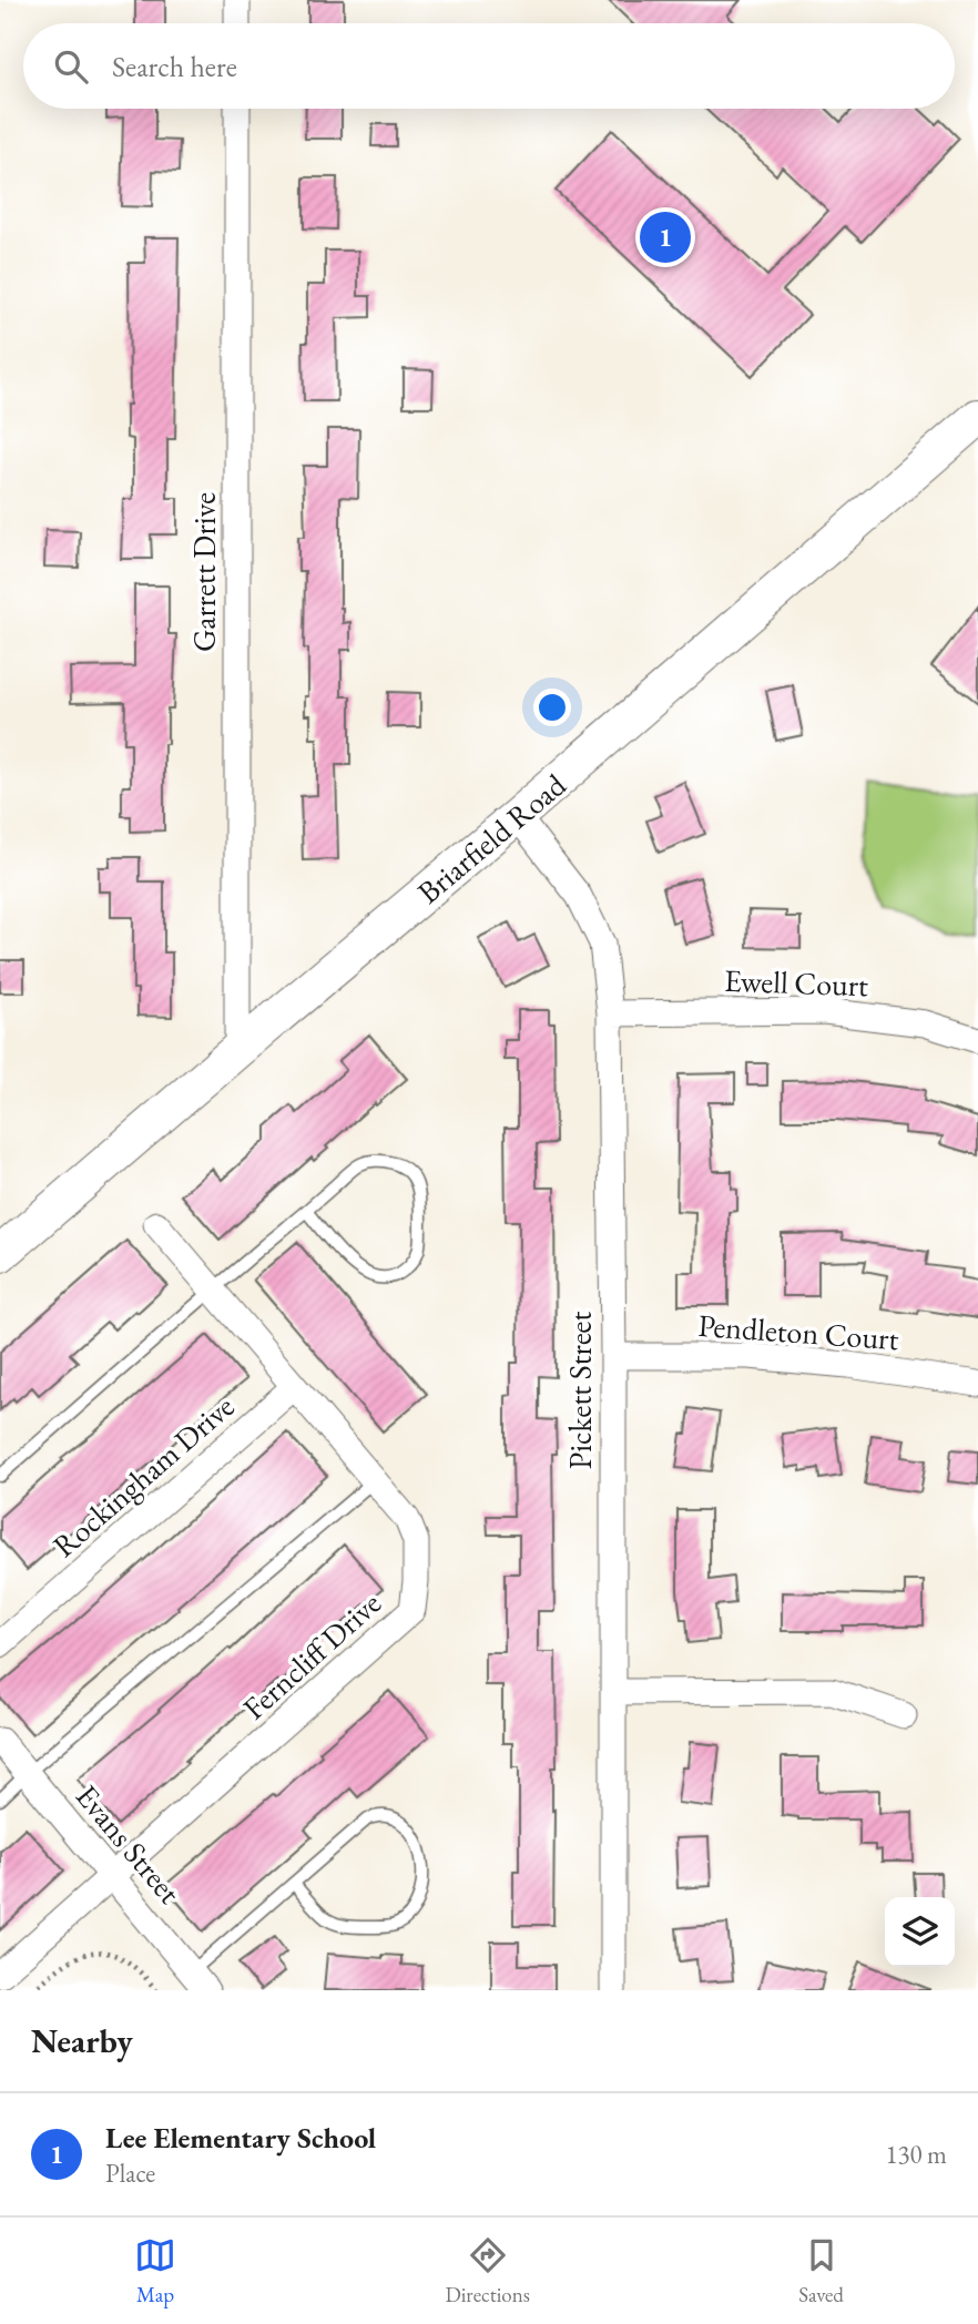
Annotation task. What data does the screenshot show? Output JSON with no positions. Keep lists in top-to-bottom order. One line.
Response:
{"streets":{"main road":["Briarfield Road"],"street":["Garrett Drive","Ewell Court","Pendleton Court","Pickett Street","Rockingham Drive","Ferncliff Drive","Evans Street"]},"crossings":[["Garrett Drive","Briarfield Road"],["Briarfield Road","Pickett Street"],["Ewell Court","Pickett Street"],["Pendleton Court","Pickett Street"],["Rockingham Drive","Ferncliff Drive"],["Ferncliff Drive","Evans Street"]],"page":{"search":"Search here","pins":"1","heading":"Nearby","list":[{"mark":"1","name":"Lee Elementary School","note":"Place","value":"130 m"}],"nav":["Map","Directions","Saved"]}}
